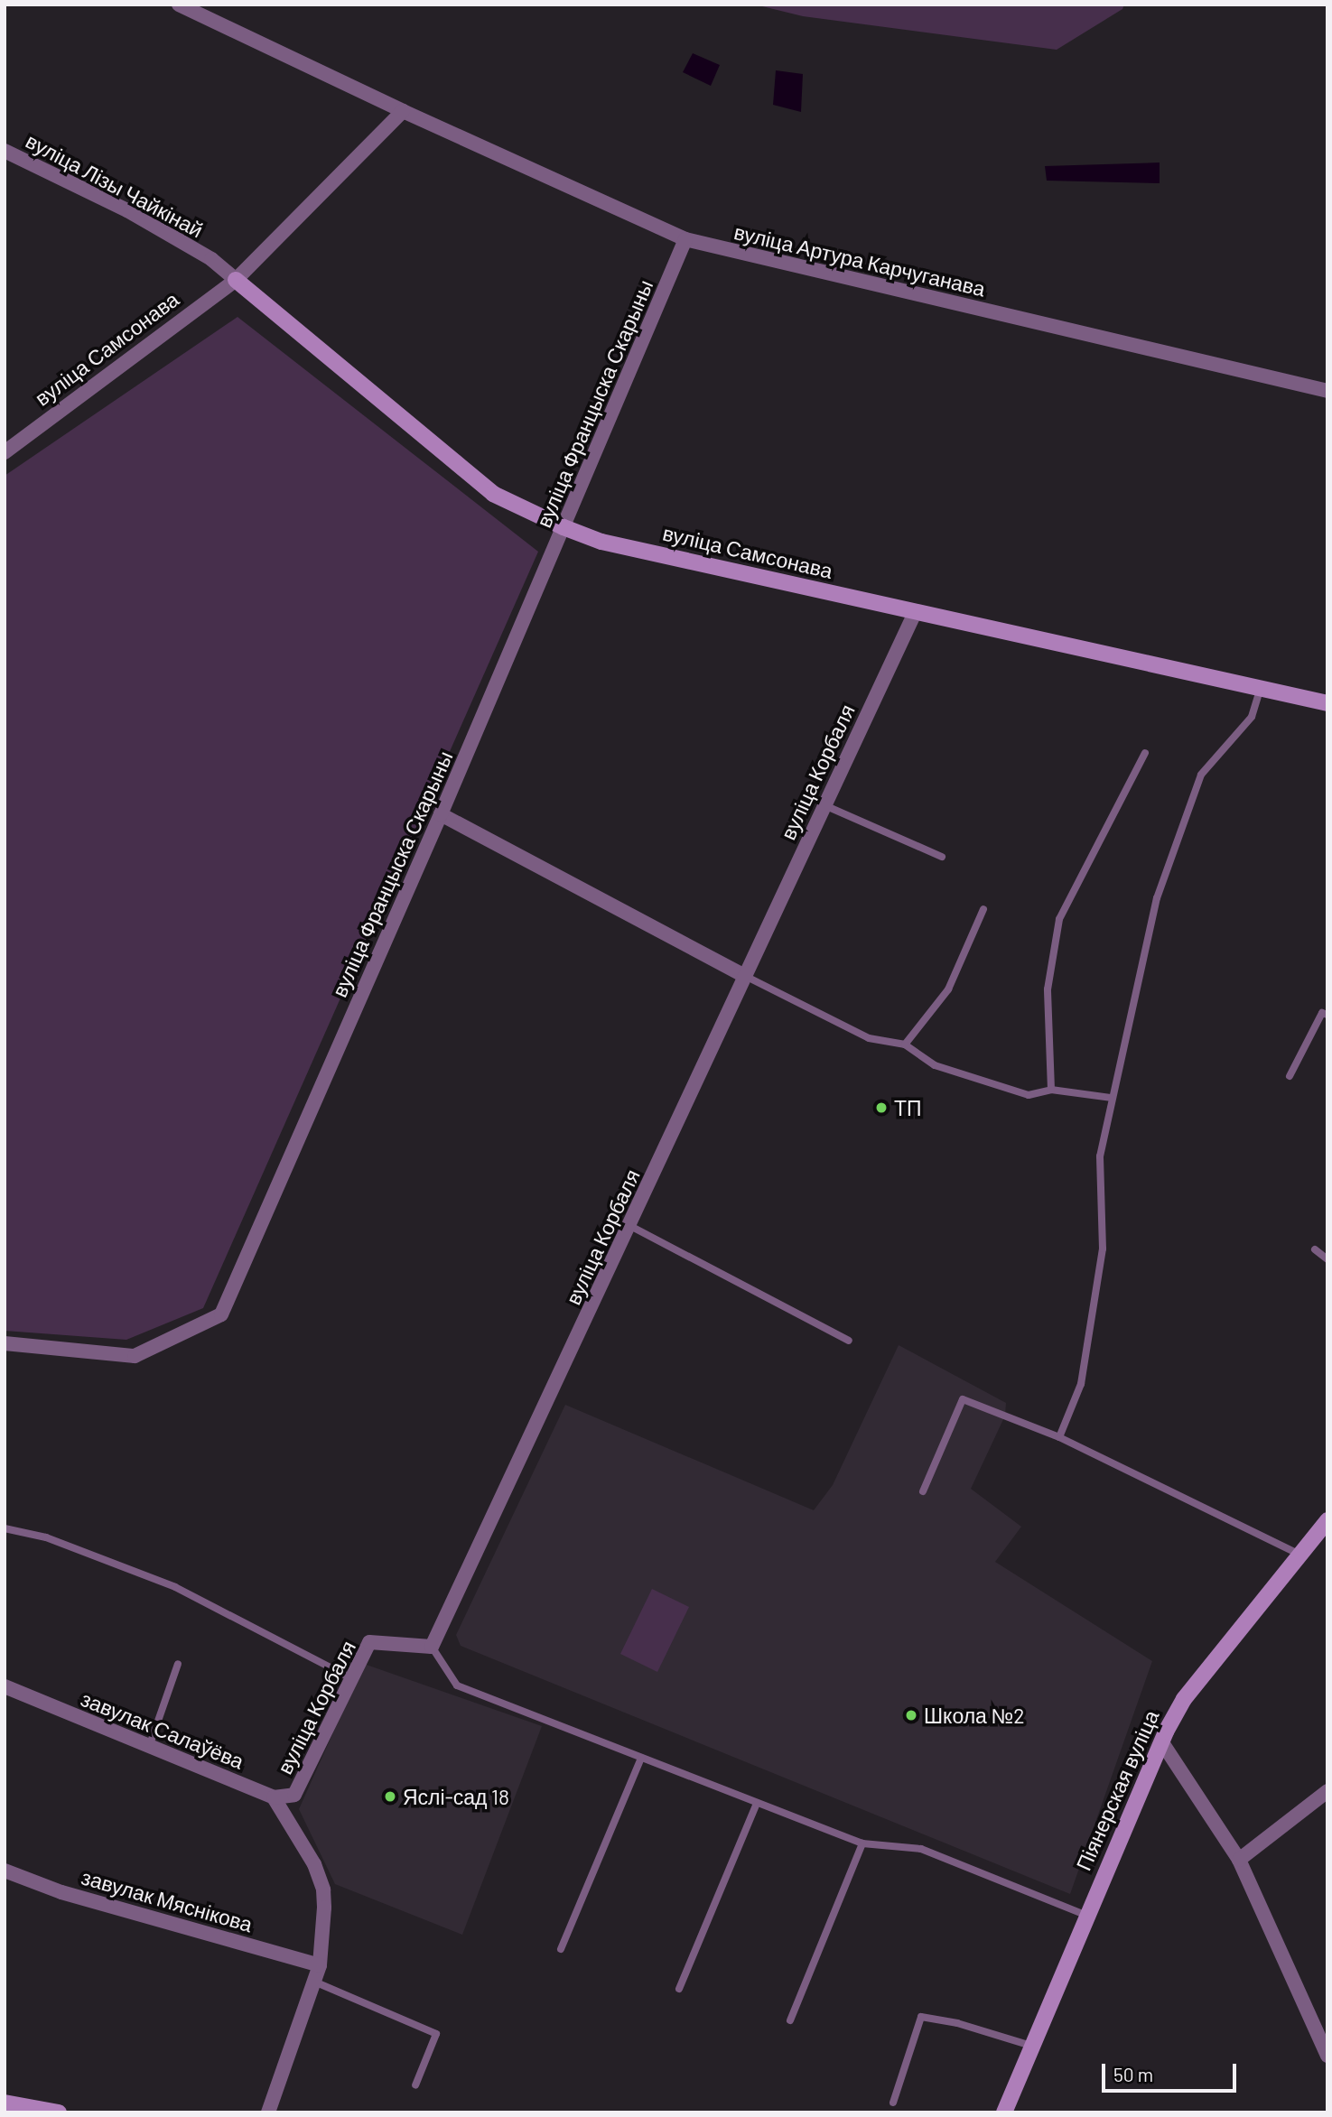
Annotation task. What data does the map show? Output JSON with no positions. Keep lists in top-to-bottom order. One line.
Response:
{"streets":{"street":["вуліца Лізы Чайкінай","вуліца Артура Карчуганава","вуліца Самсонава","вуліца Францыска Скарыны","вуліца Корбаля","завулак Салаўёва","Піянерская вуліца","завулак Мяснікова"]},"crossings":[["вуліца Лізы Чайкінай","вуліца Самсонава"],["вуліца Артура Карчуганава","вуліца Самсонава"],["вуліца Артура Карчуганава","вуліца Францыска Скарыны"],["вуліца Самсонава","вуліца Францыска Скарыны"],["вуліца Самсонава","вуліца Корбаля"],["вуліца Корбаля","завулак Салаўёва"]],"places":["ТП","Школа №2","Яслі-сад 18"],"scale_bar":"50 m"}
